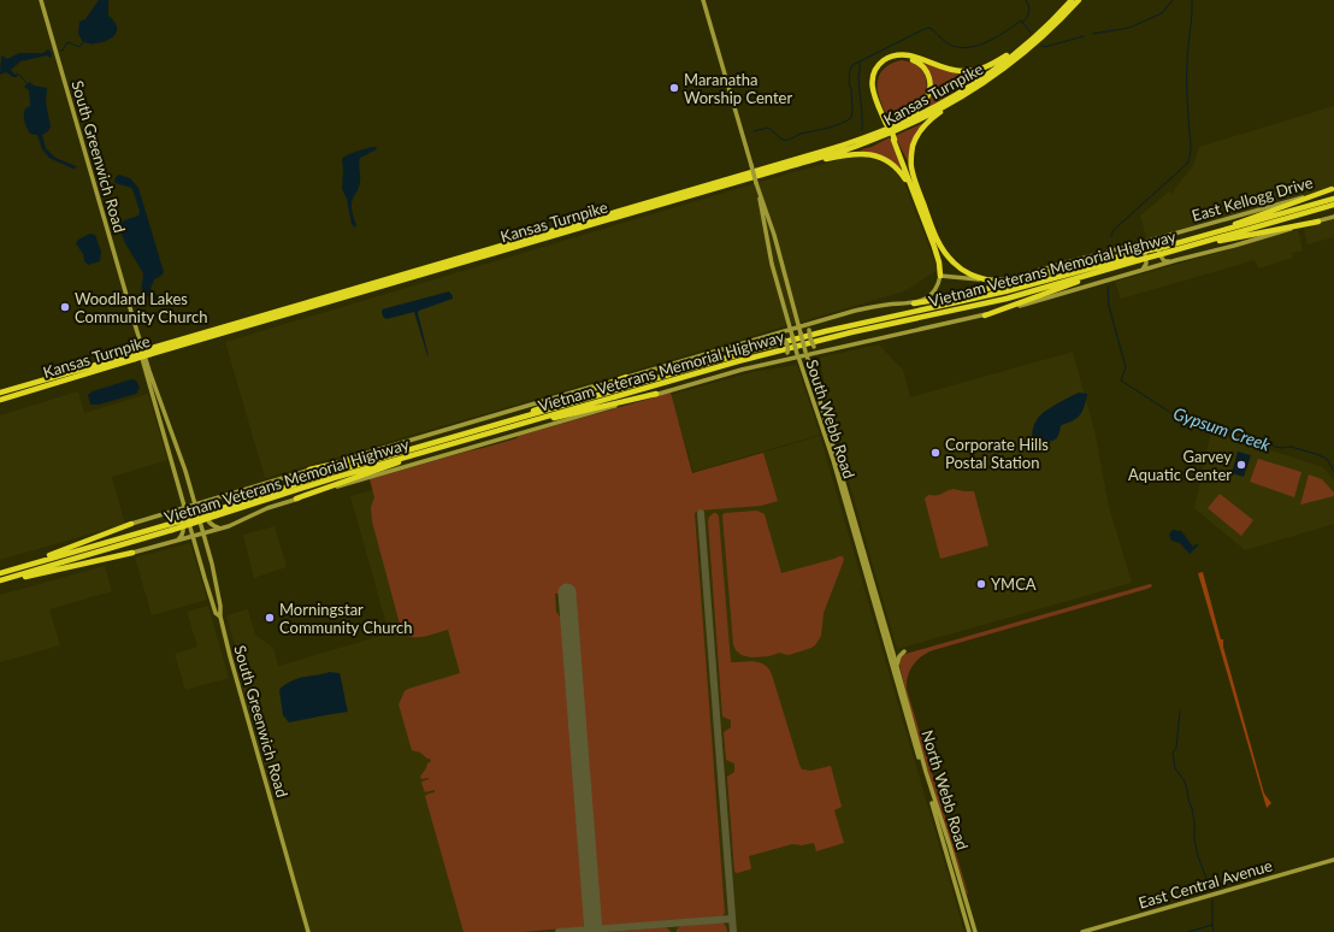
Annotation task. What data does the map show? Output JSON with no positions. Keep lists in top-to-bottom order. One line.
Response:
{"streets":{"highway":["Kansas Turnpike","Vietnam Veterans Memorial Highway"],"main road":["South Greenwich Road","East Kellogg Drive","South Webb Road","North Webb Road","East Central Avenue"]},"crossings":[["South Webb Road","North Webb Road"]],"water":["Gypsum Creek"],"places":["Maranatha Worship Center","Woodland Lakes Community Church","Corporate Hills Postal Station","Garvey Aquatic Center","YMCA","Morningstar Community Church"]}
